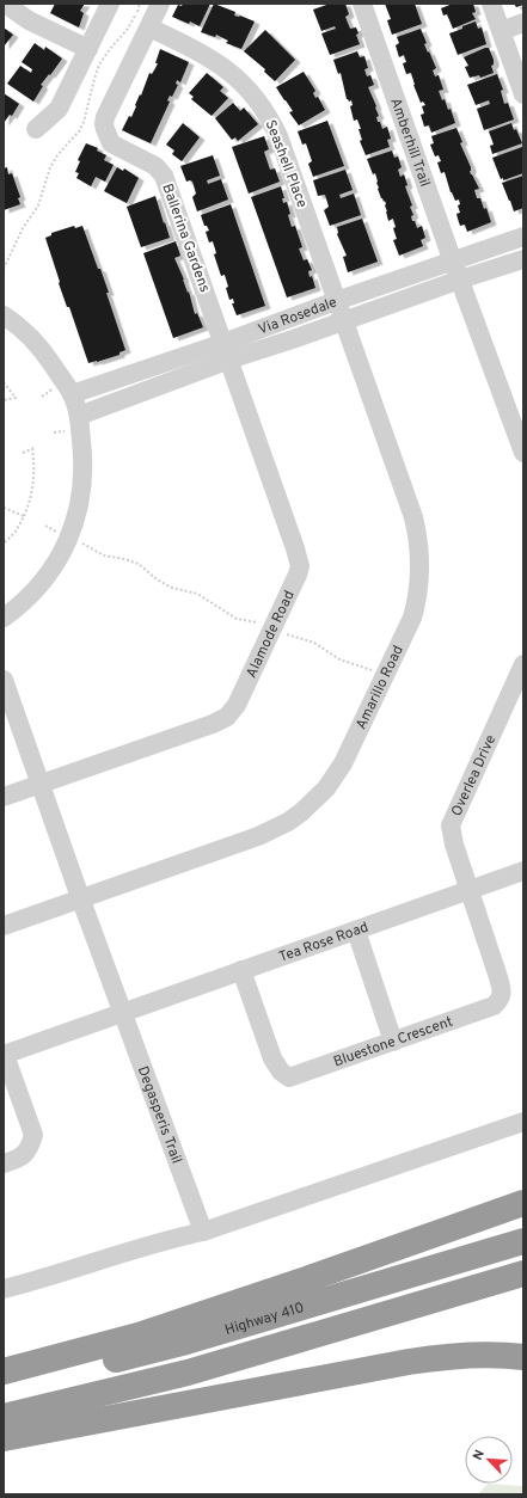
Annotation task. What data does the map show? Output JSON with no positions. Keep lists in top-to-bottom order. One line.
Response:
{"streets":{"highway":["Highway 410"],"street":["Amberhill Trail","Seashell Place","Ballerina Gardens","Via Rosedale","Alamode Road","Amarillo Road","Overlea Drive","Tea Rose Road","Bluestone Crescent","Degasperis Trail"]},"crossings":[["Amberhill Trail","Via Rosedale"],["Seashell Place","Ballerina Gardens"],["Seashell Place","Via Rosedale"],["Seashell Place","Amarillo Road"],["Ballerina Gardens","Via Rosedale"],["Ballerina Gardens","Alamode Road"],["Via Rosedale","Alamode Road"],["Via Rosedale","Amarillo Road"],["Alamode Road","Degasperis Trail"],["Amarillo Road","Degasperis Trail"],["Overlea Drive","Tea Rose Road"],["Overlea Drive","Bluestone Crescent"],["Tea Rose Road","Bluestone Crescent"],["Tea Rose Road","Degasperis Trail"]],"north":"top left"}
